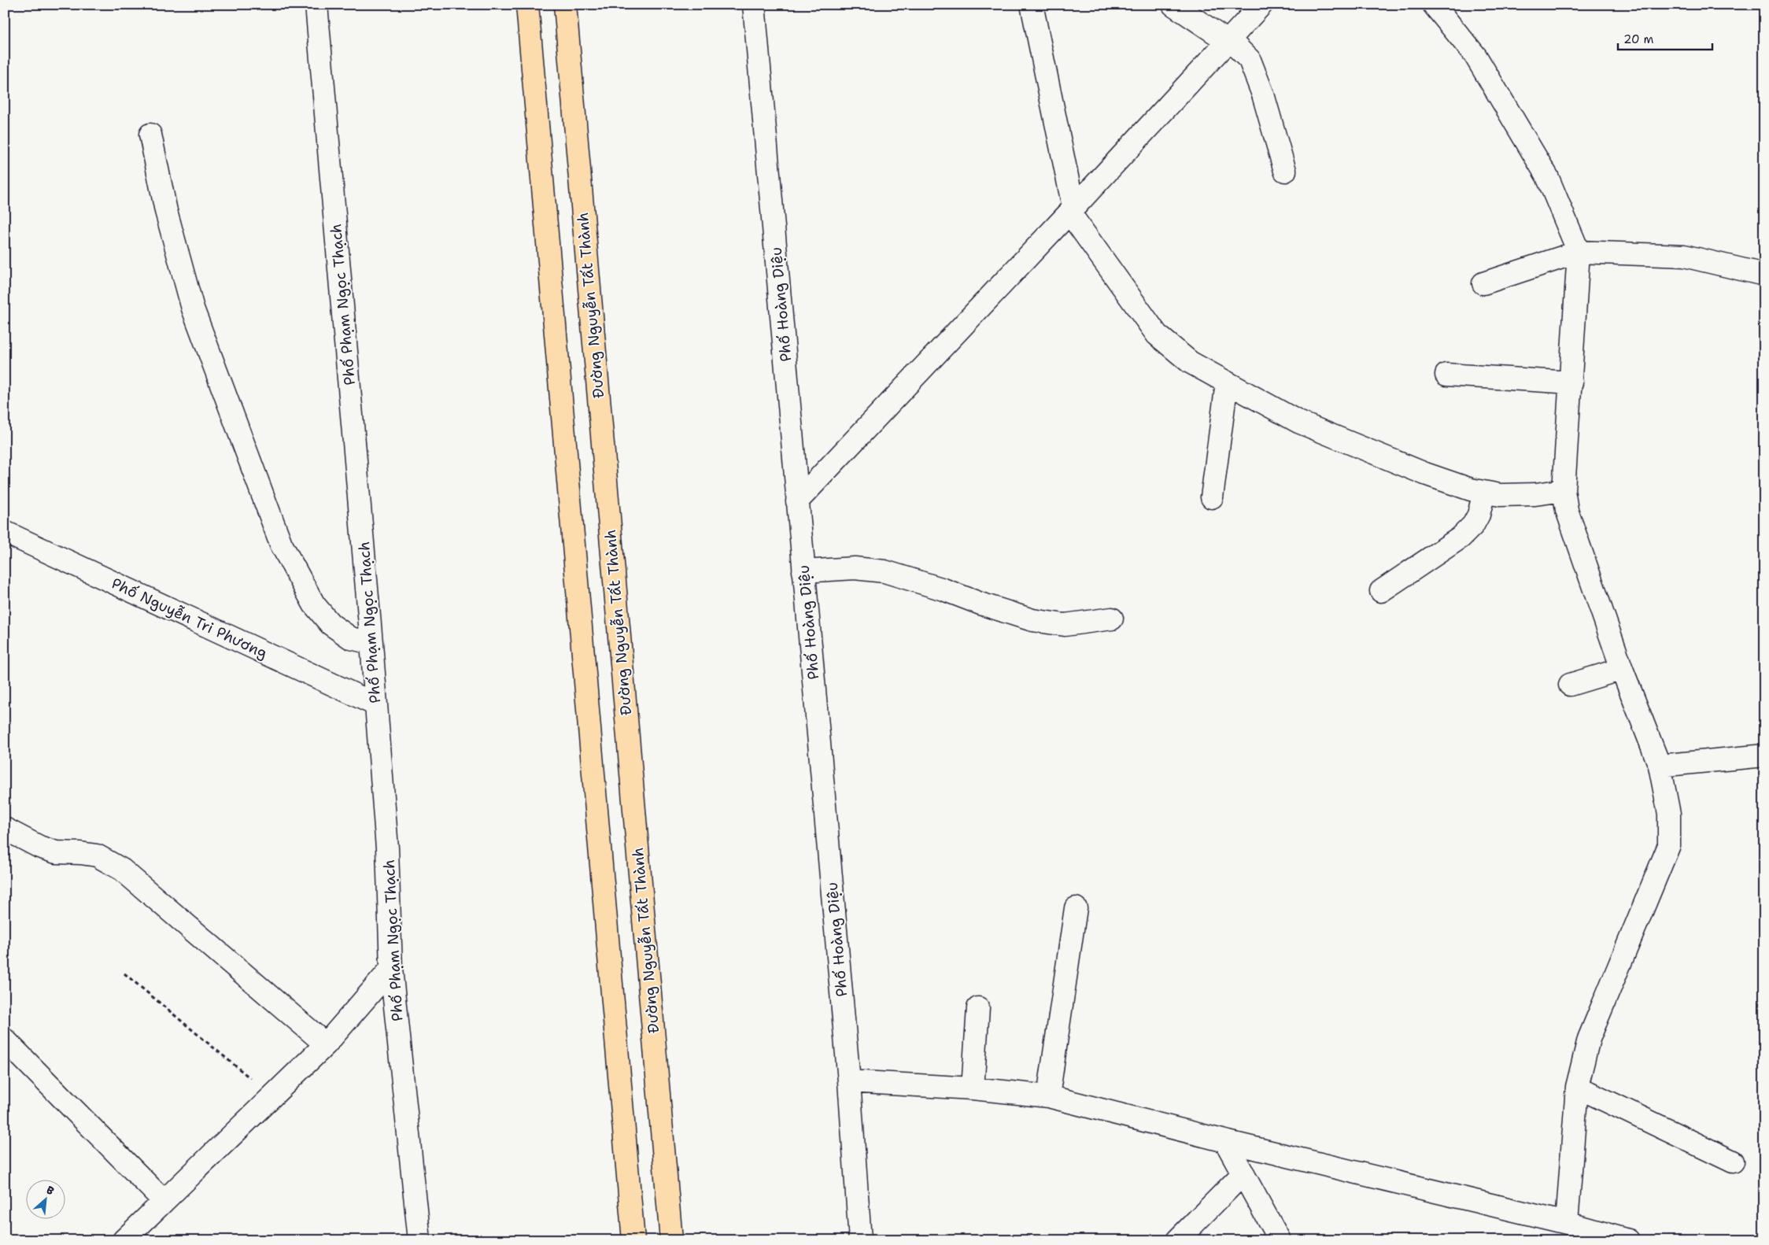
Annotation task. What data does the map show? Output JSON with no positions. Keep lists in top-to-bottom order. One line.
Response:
{"streets":{"highway":["Đường Nguyễn Tất Thành"],"street":["Phố Phạm Ngọc Thạch","Phố Hoàng Diệu","Phố Nguyễn Tri Phương"]},"crossings":[["Phố Phạm Ngọc Thạch","Phố Nguyễn Tri Phương"]],"scale_bar":"20 m","north":"top right"}
